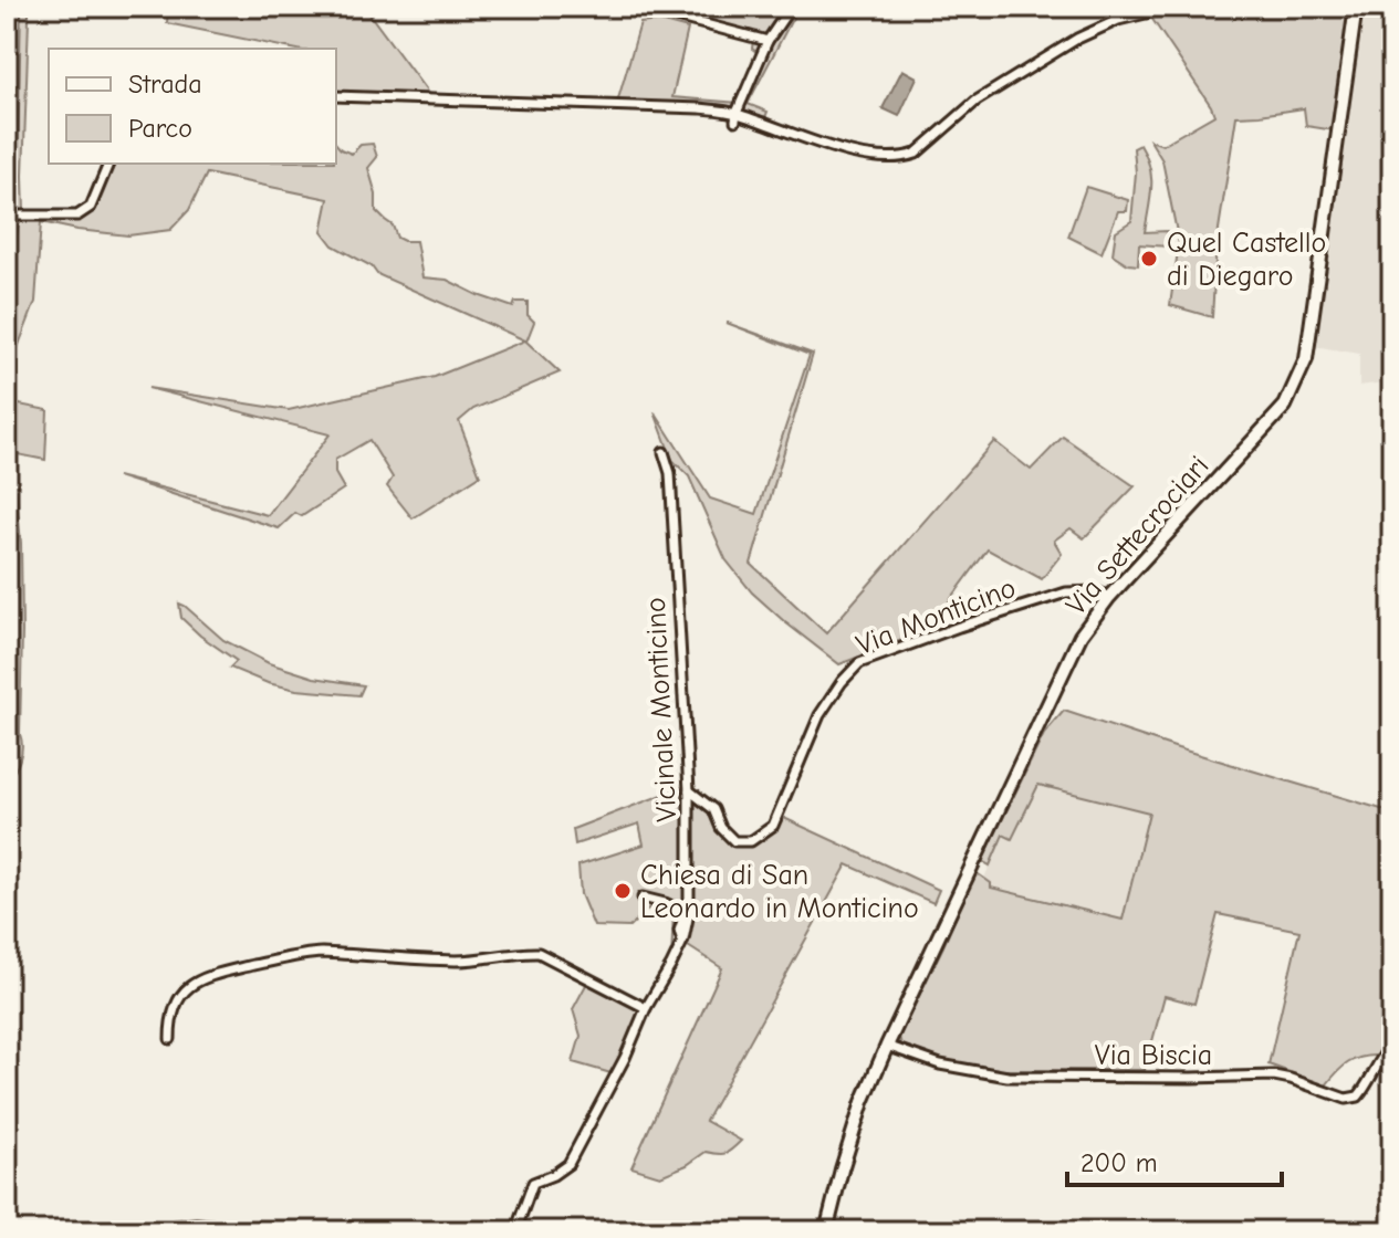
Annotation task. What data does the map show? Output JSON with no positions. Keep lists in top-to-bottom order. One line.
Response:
{"streets":{"main road":["Via Settecrociari"],"street":["Via Monticino","Vicinale Monticino","Via Biscia"]},"crossings":[["Via Settecrociari","Via Monticino"],["Via Settecrociari","Via Biscia"],["Via Monticino","Vicinale Monticino"]],"places":["Quel Castello di Diegaro","Chiesa di San Leonardo in Monticino"],"legend":["Strada","Parco"],"scale_bar":"200 m"}
